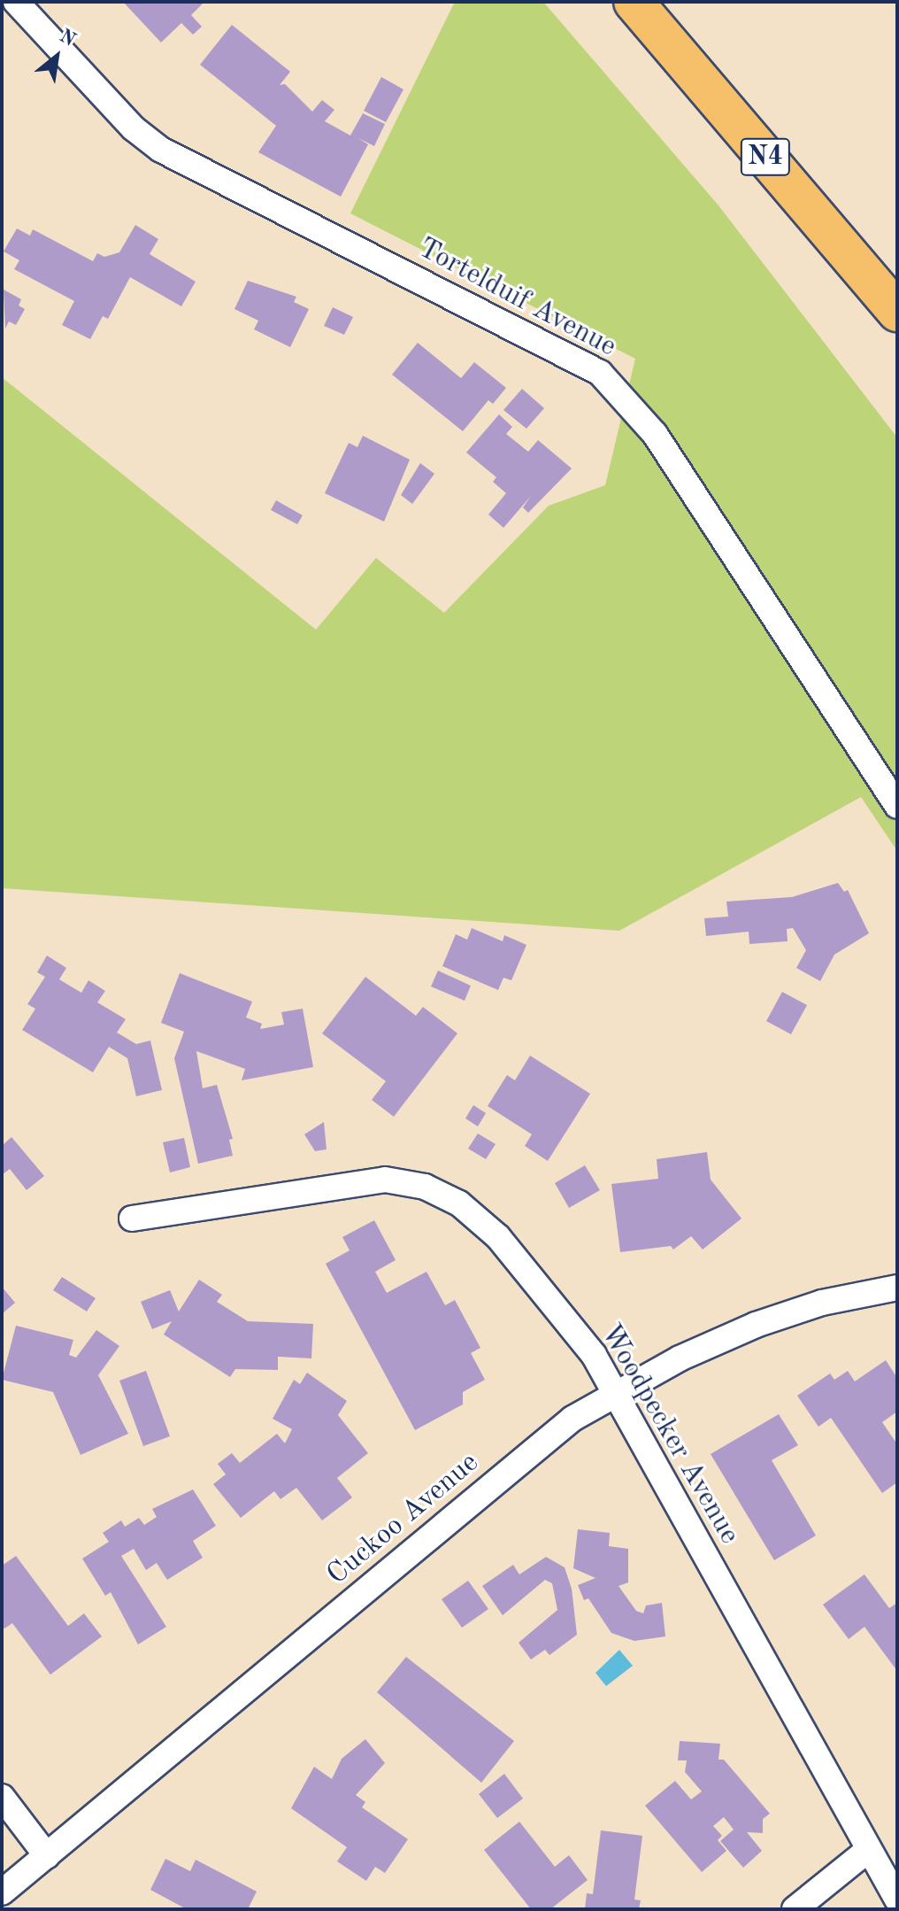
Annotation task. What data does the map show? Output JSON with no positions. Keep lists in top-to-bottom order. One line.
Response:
{"streets":{"highway":["N4"],"street":["Tortelduif Avenue","Woodpecker Avenue","Cuckoo Avenue"]},"crossings":[["Woodpecker Avenue","Cuckoo Avenue"]],"north":"top right"}
